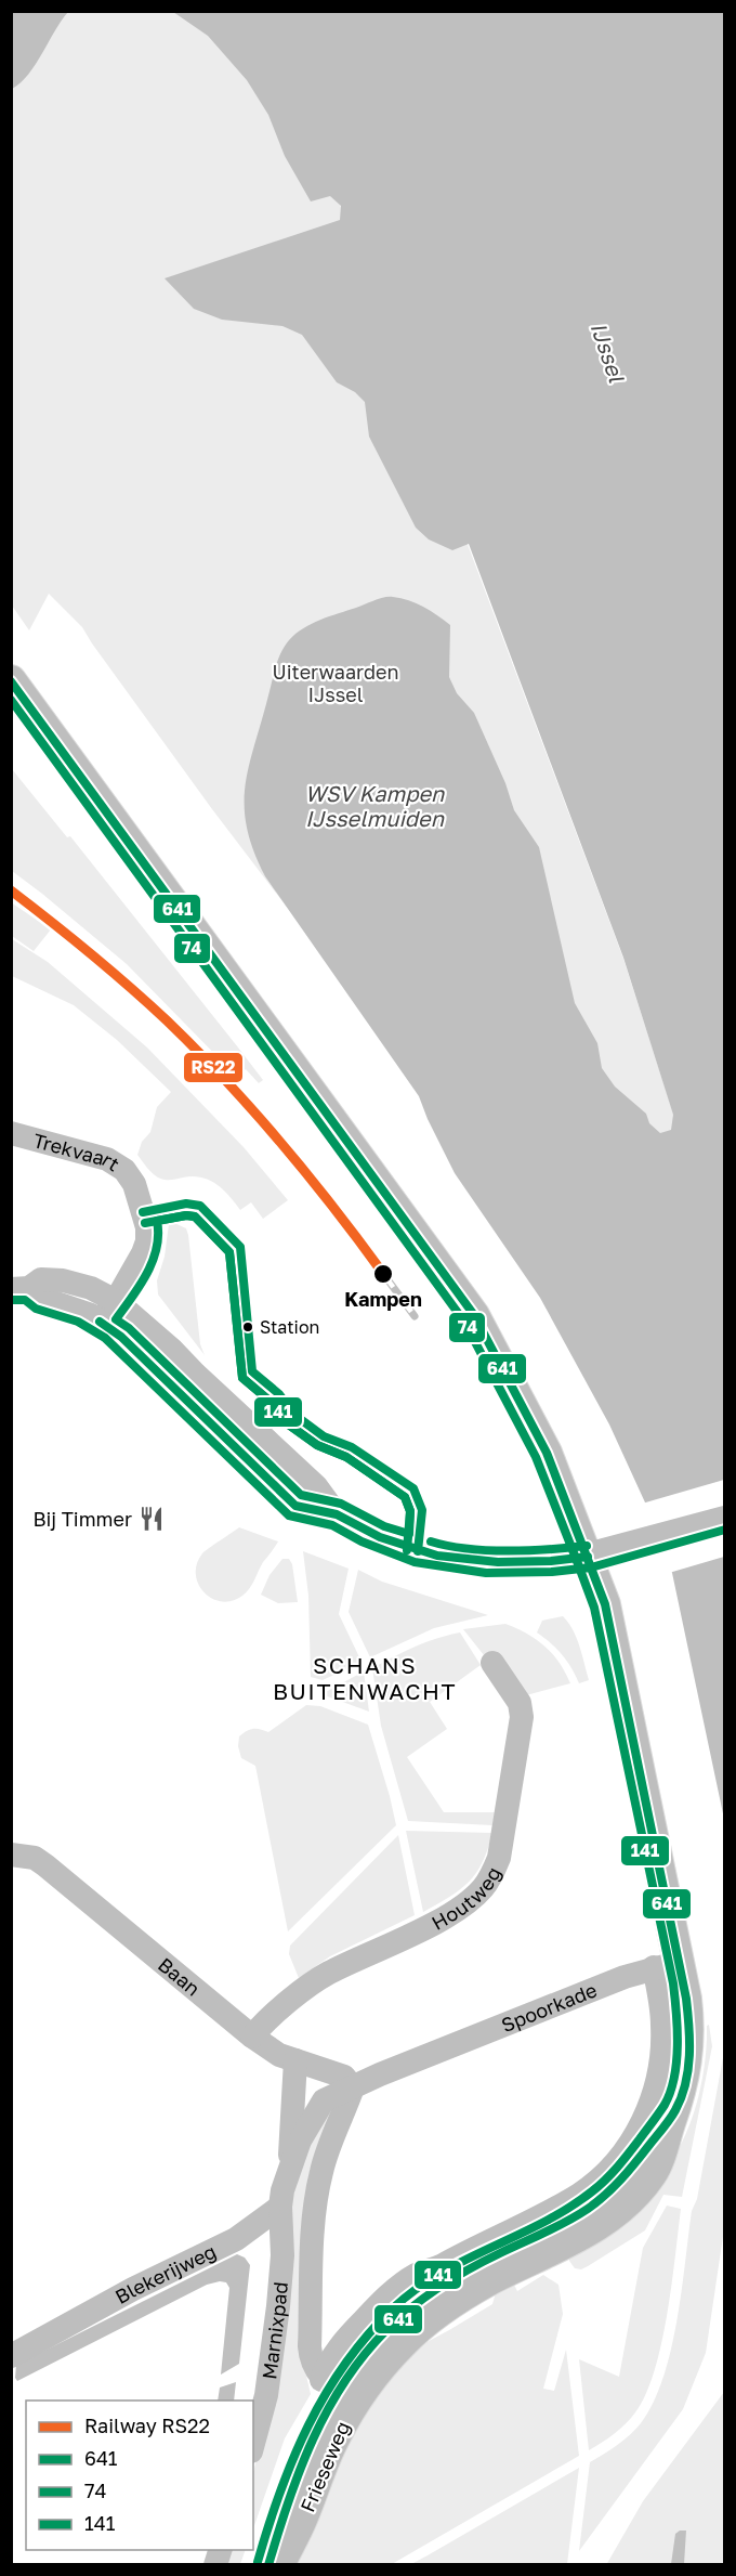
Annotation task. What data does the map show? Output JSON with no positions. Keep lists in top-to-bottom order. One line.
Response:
{"streets":{"main road":["Frieseweg"],"street":["Trekvaart","Houtweg","Baan","Spoorkade","Blekerijweg","Marnixpad"]},"crossings":[["Houtweg","Baan"],["Baan","Spoorkade"],["Blekerijweg","Marnixpad"]],"districts":["SCHANS BUITENWACHT"],"water":["IJssel","WSV Kampen IJsselmuiden"],"parks":["Uiterwaarden IJssel"],"places":{"other":["Kampen","Station"],"restaurant":["Bij Timmer"]},"lines":["transit line 641","transit line 74","rail line RS22","transit line 141"],"legend":["Railway RS22","641","74","141"]}
